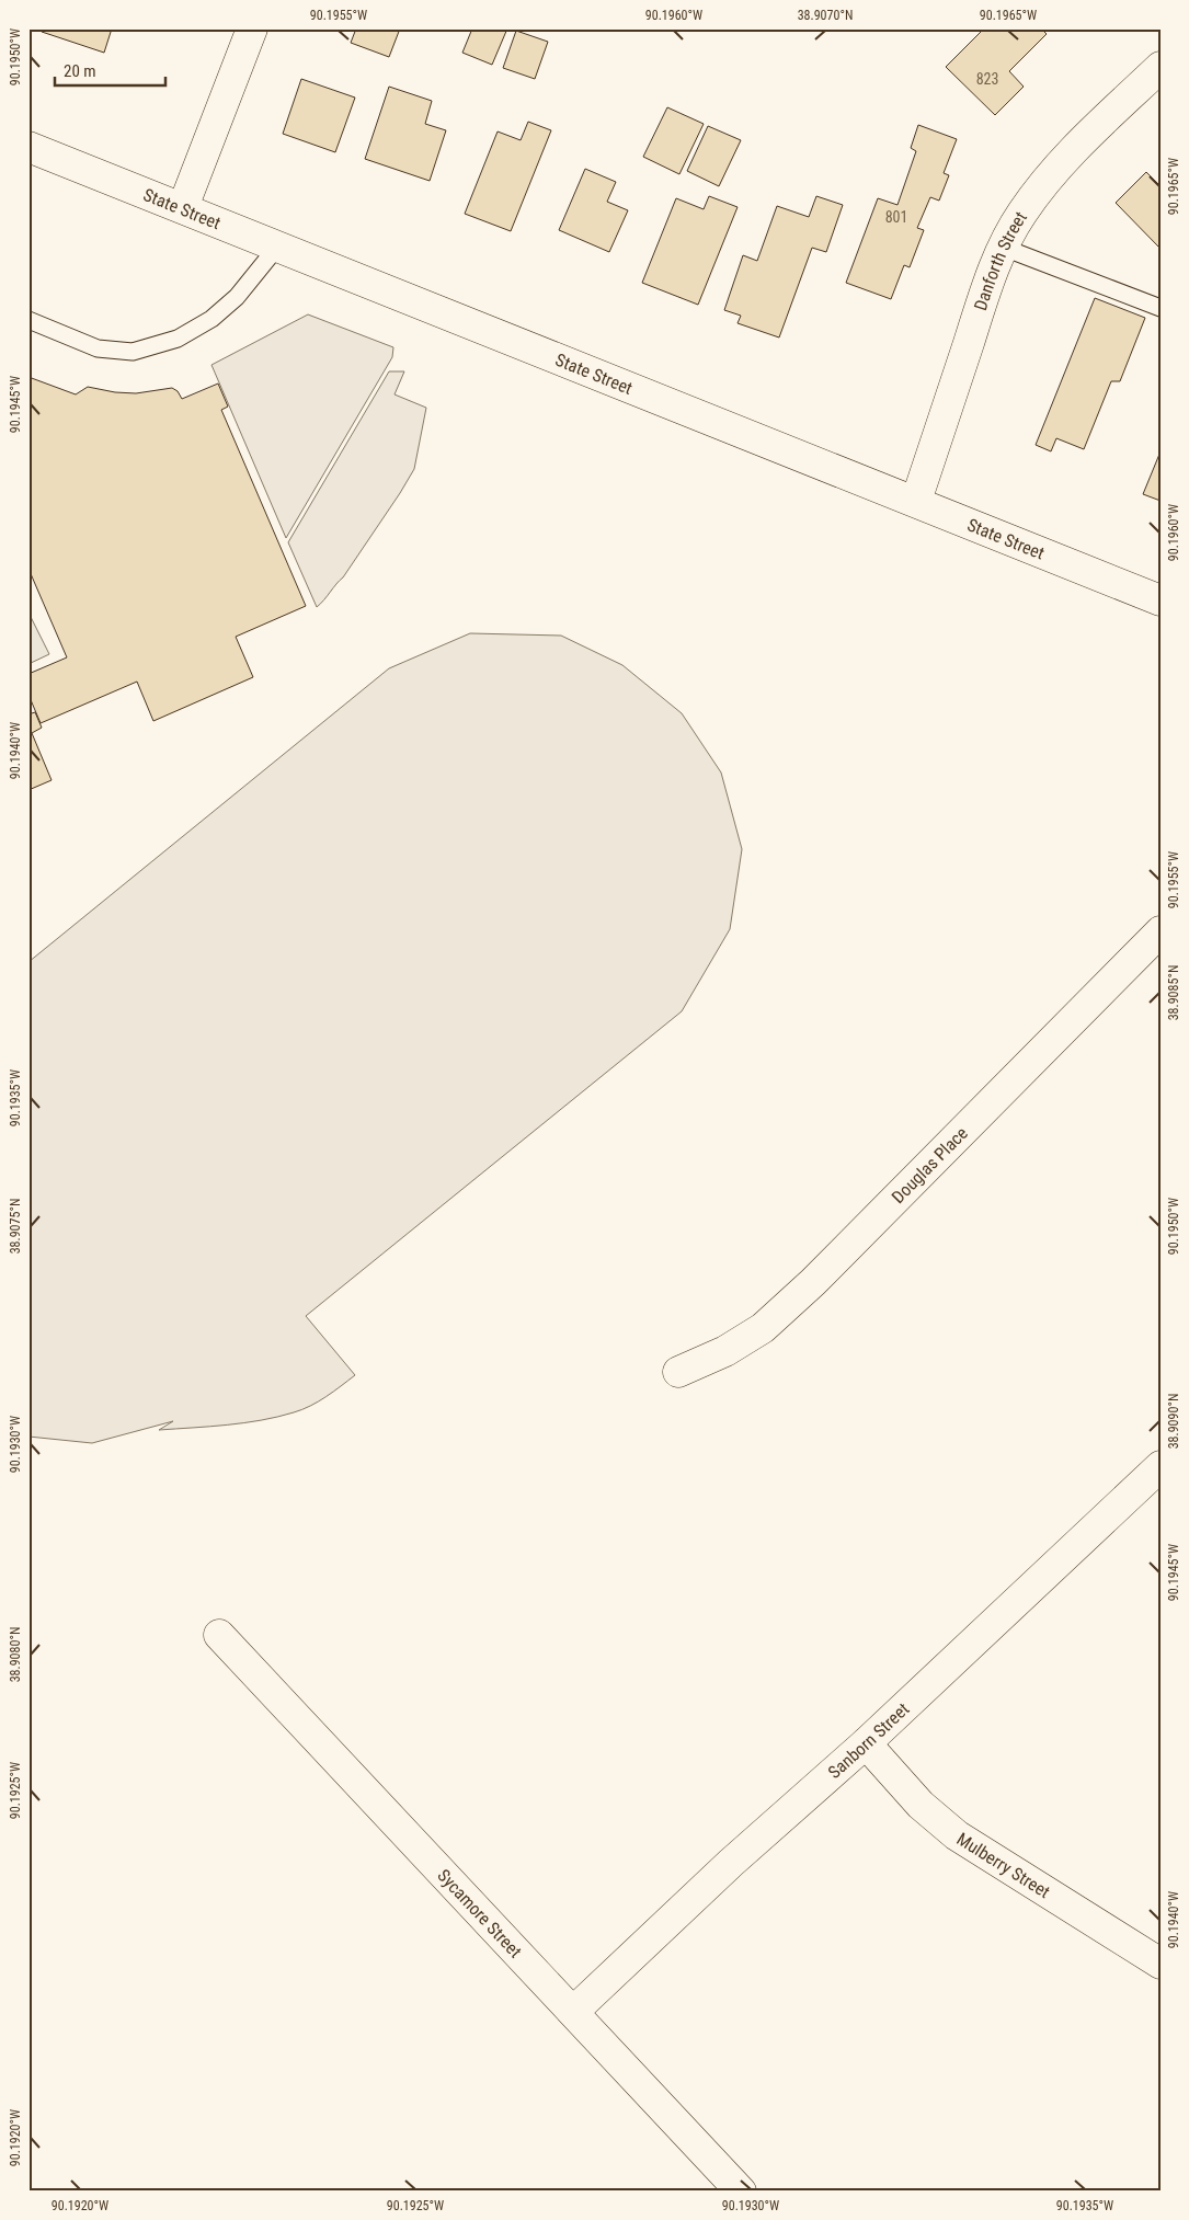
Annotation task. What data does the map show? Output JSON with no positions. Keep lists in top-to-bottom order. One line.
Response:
{"streets":{"street":["State Street","Danforth Street","Douglas Place","Sanborn Street","Mulberry Street","Sycamore Street"]},"crossings":[["State Street","Danforth Street"],["Sanborn Street","Mulberry Street"],["Sanborn Street","Sycamore Street"]],"house_numbers":["823","801"],"scale_bar":"20 m","coordinates":["90.1955°W","90.1960°W","38.9070°N","90.1965°W","90.1950°W","90.1945°W","90.1940°W","38.9085°N","90.1935°W","38.9075°N","38.9090°N","90.1930°W","38.9080°N","90.1925°W","90.1920°W"]}
